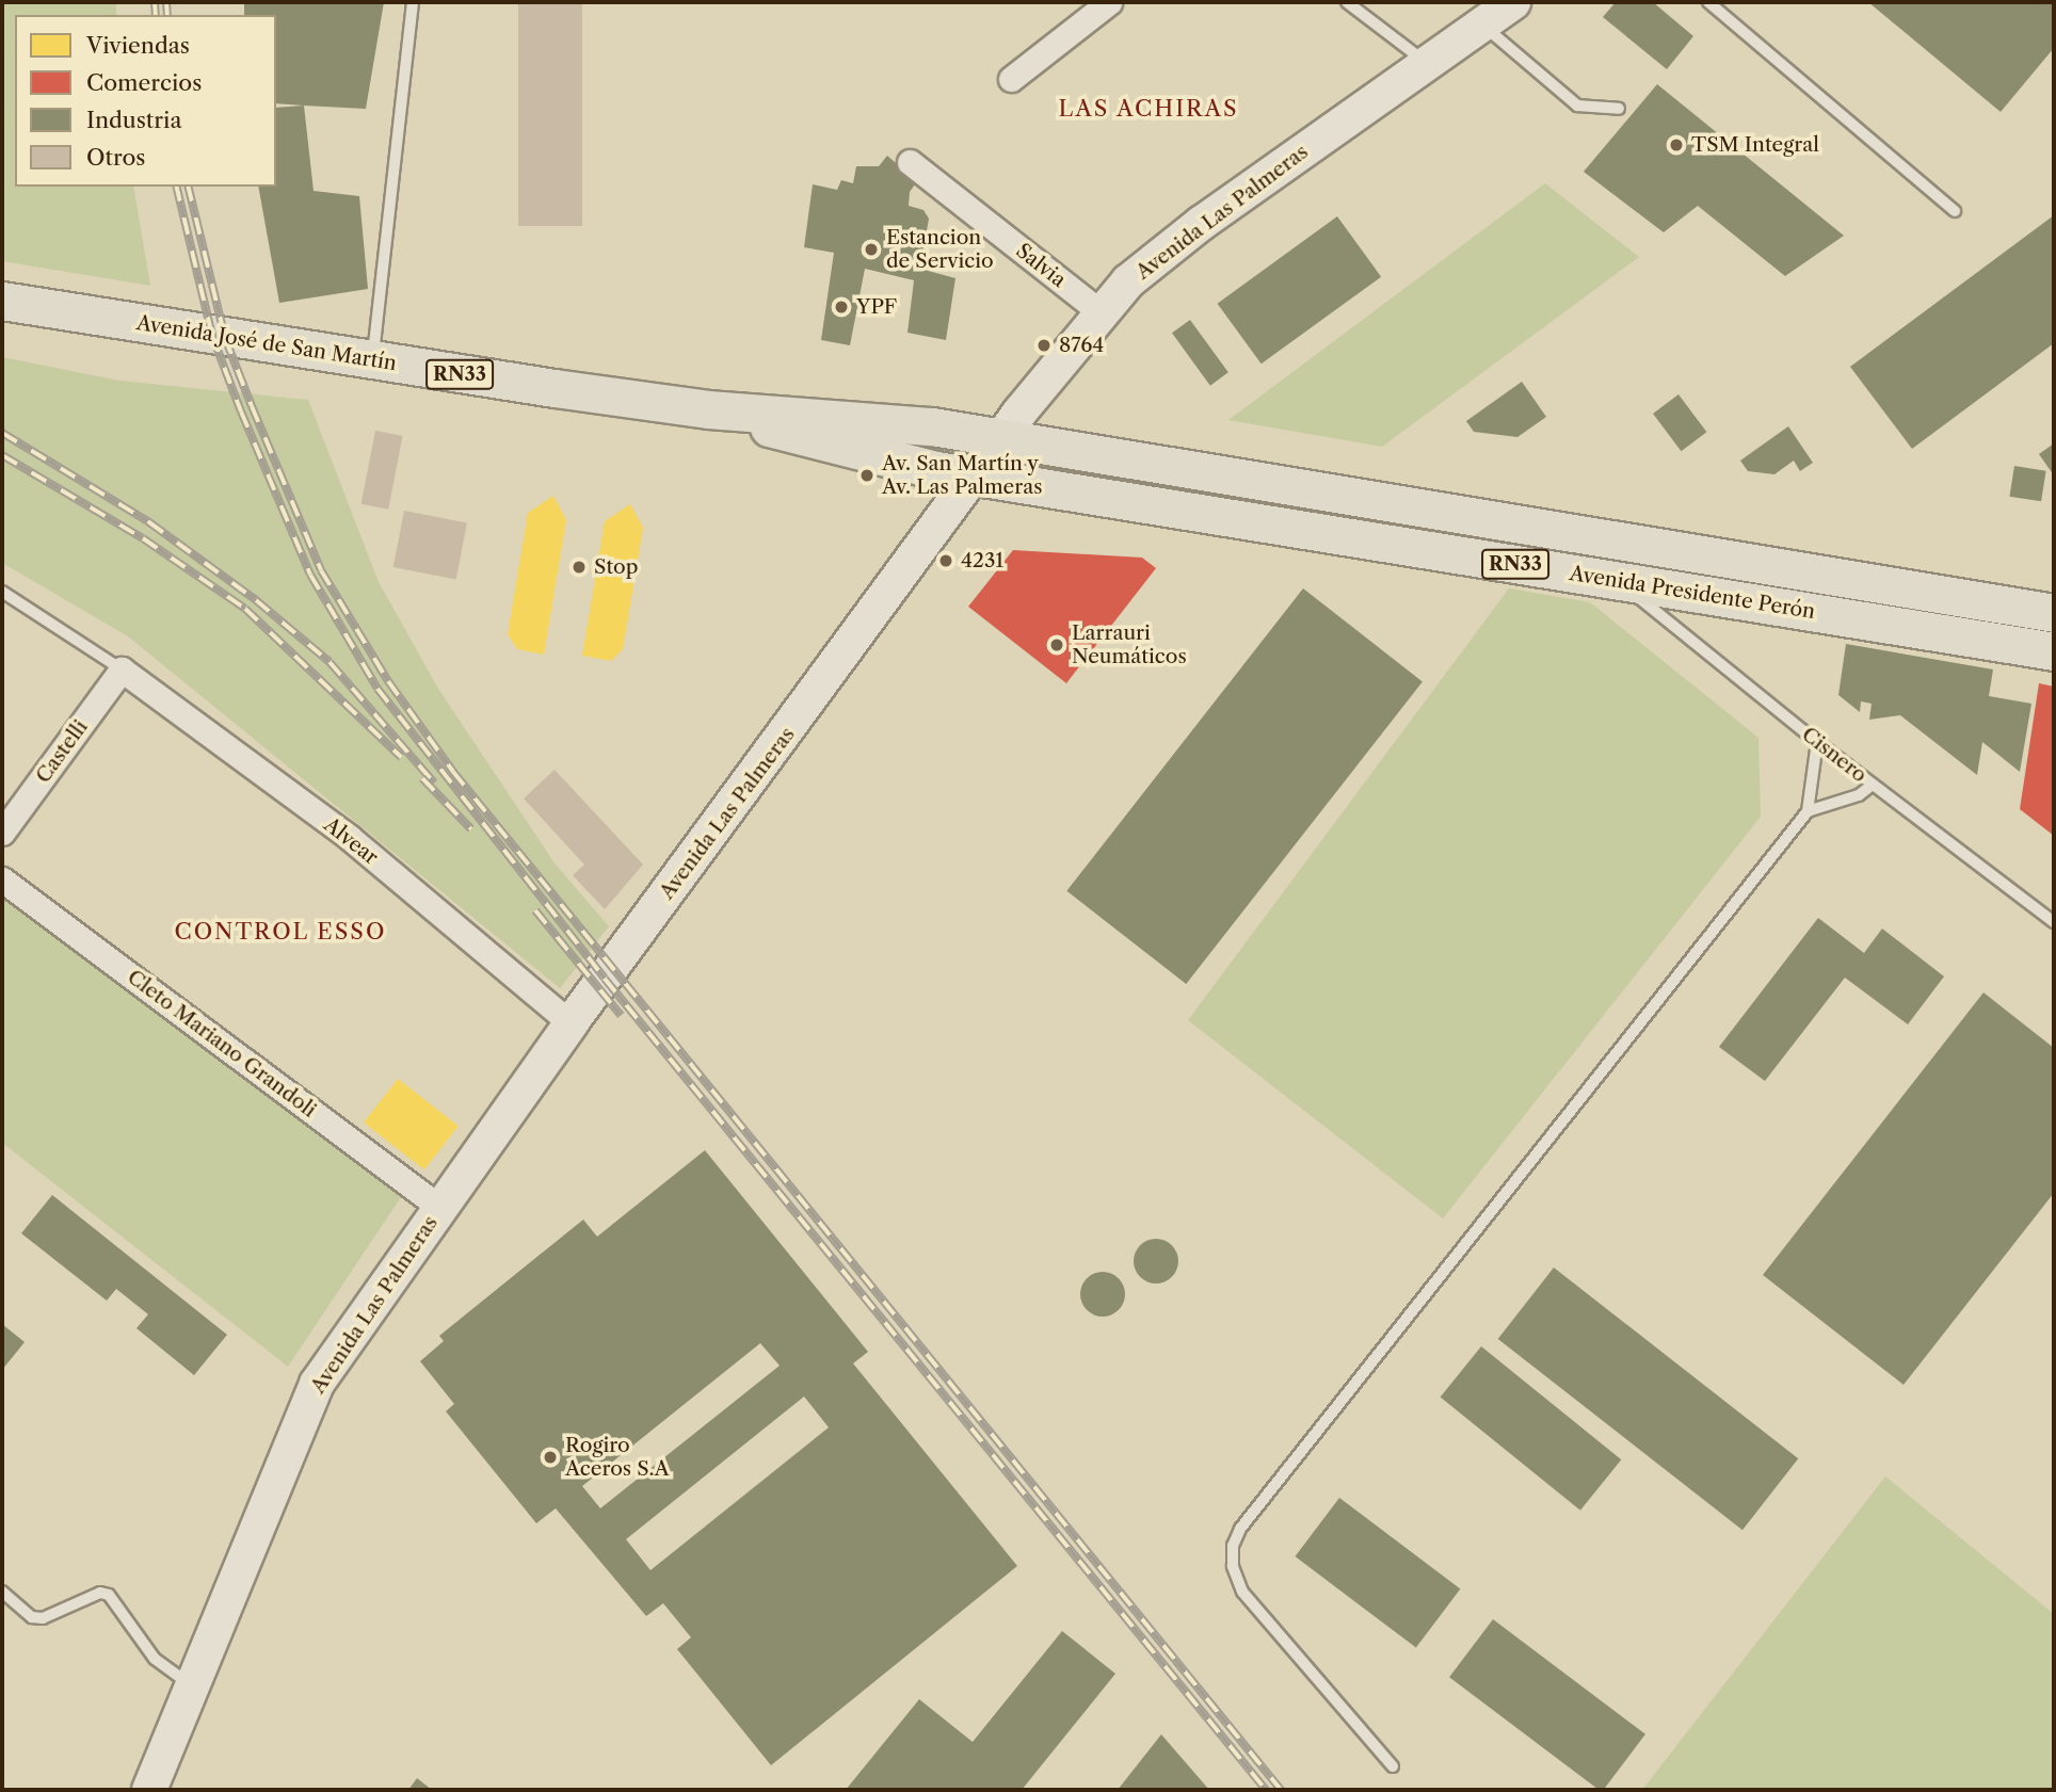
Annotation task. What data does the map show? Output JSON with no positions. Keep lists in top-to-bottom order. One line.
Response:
{"streets":{"main road":["Avenida Las Palmeras","Avenida José de San Martín","RN33","Avenida Presidente Perón"],"street":["Salvia","Castelli","Alvear","Cleto Mariano Grandoli"],"lane":["Cisnero"]},"crossings":[["Avenida Las Palmeras","Salvia"],["Avenida Las Palmeras","Avenida José de San Martín"],["Avenida Las Palmeras","Avenida Presidente Perón"],["Avenida Las Palmeras","Alvear"],["Avenida Las Palmeras","Cleto Mariano Grandoli"],["Avenida José de San Martín","Avenida Presidente Perón"],["Avenida Presidente Perón","Cisnero"],["Castelli","Alvear"]],"districts":["LAS ACHIRAS","CONTROL ESSO"],"places":["TSM Integral","Estancion de Servicio","YPF","8764","Av. San Martín y Av. Las Palmeras","4231","Stop","Larrauri Neumáticos","Rogiro Aceros S.A"],"legend":["Viviendas","Comercios","Industria","Otros"]}
